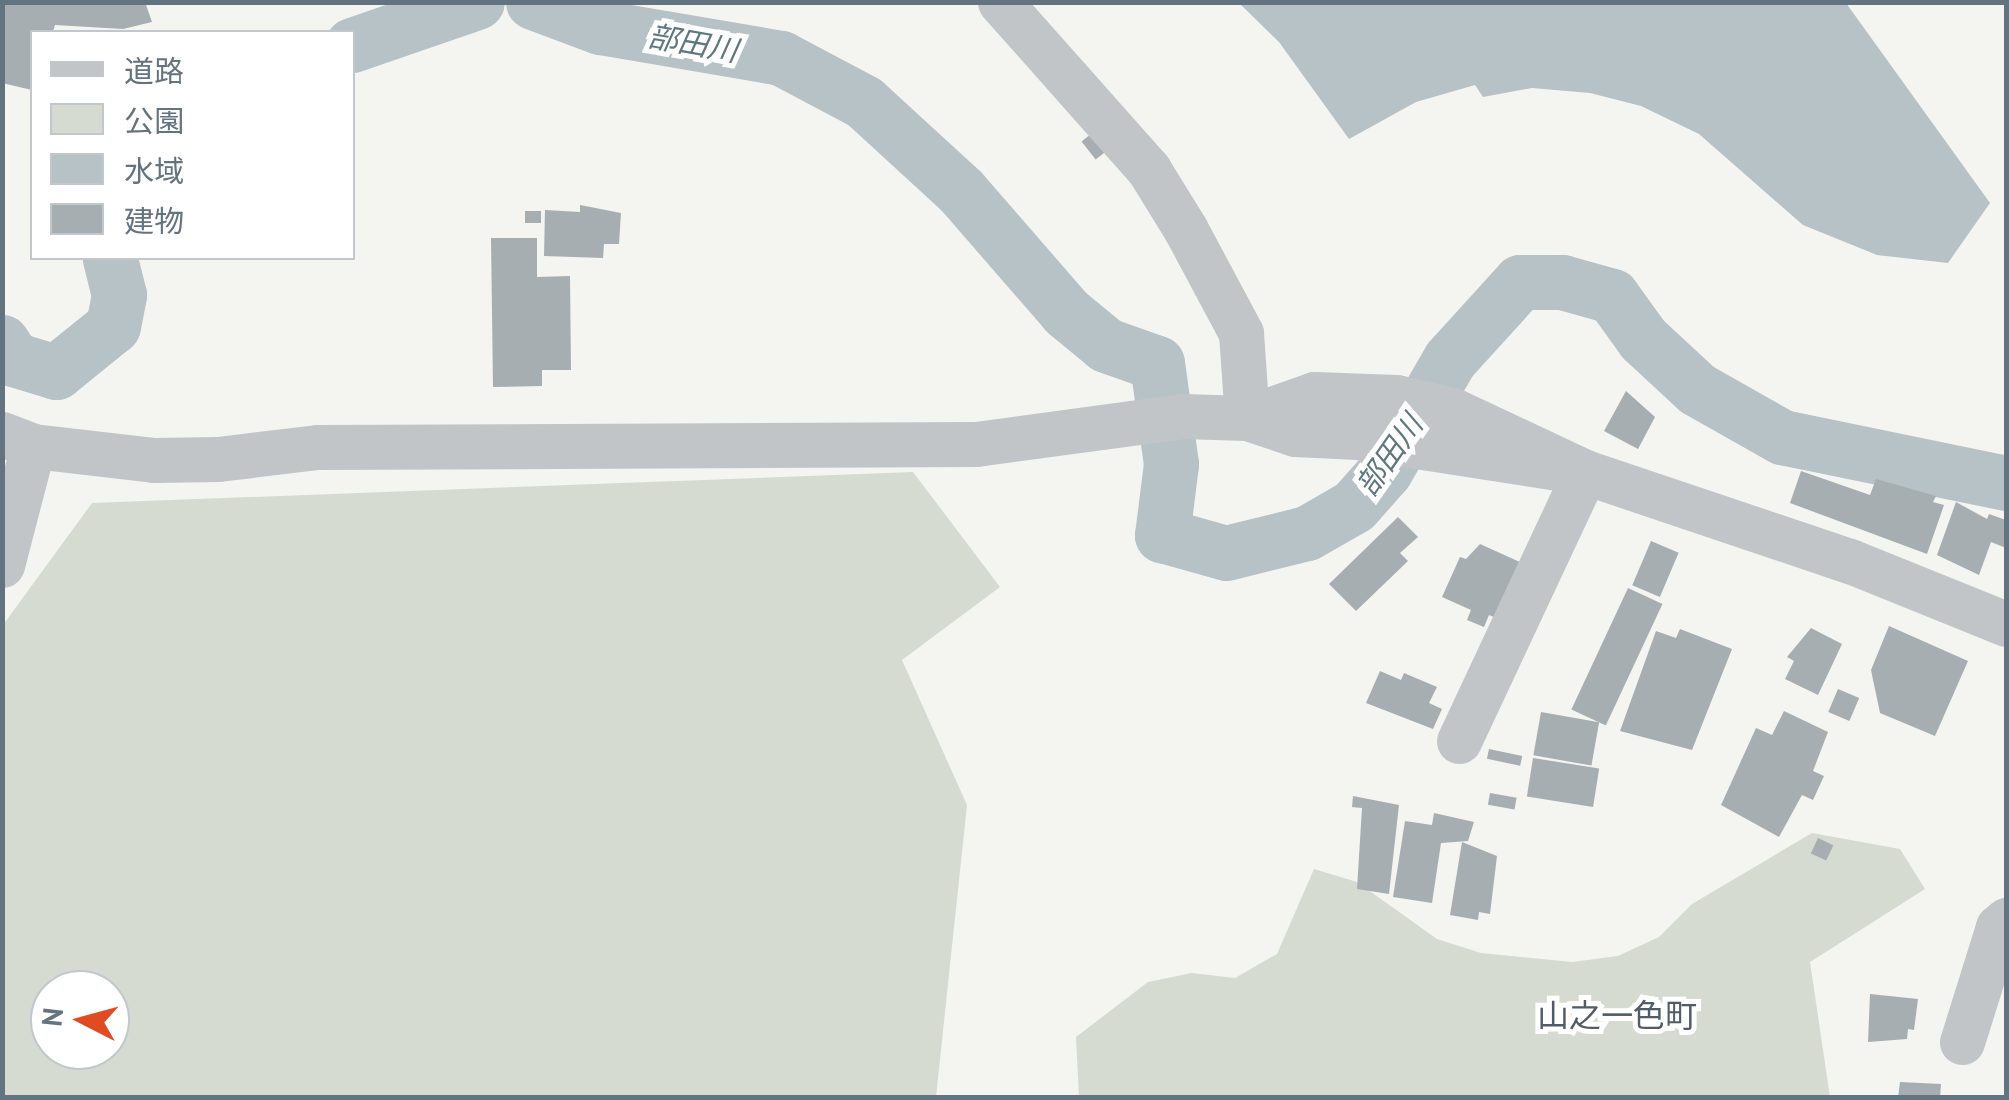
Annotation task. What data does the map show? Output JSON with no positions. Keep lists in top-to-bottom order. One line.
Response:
{"districts":["山之一色町"],"water":["部田川"],"legend":["道路","公園","水域","建物"],"north":"left"}
